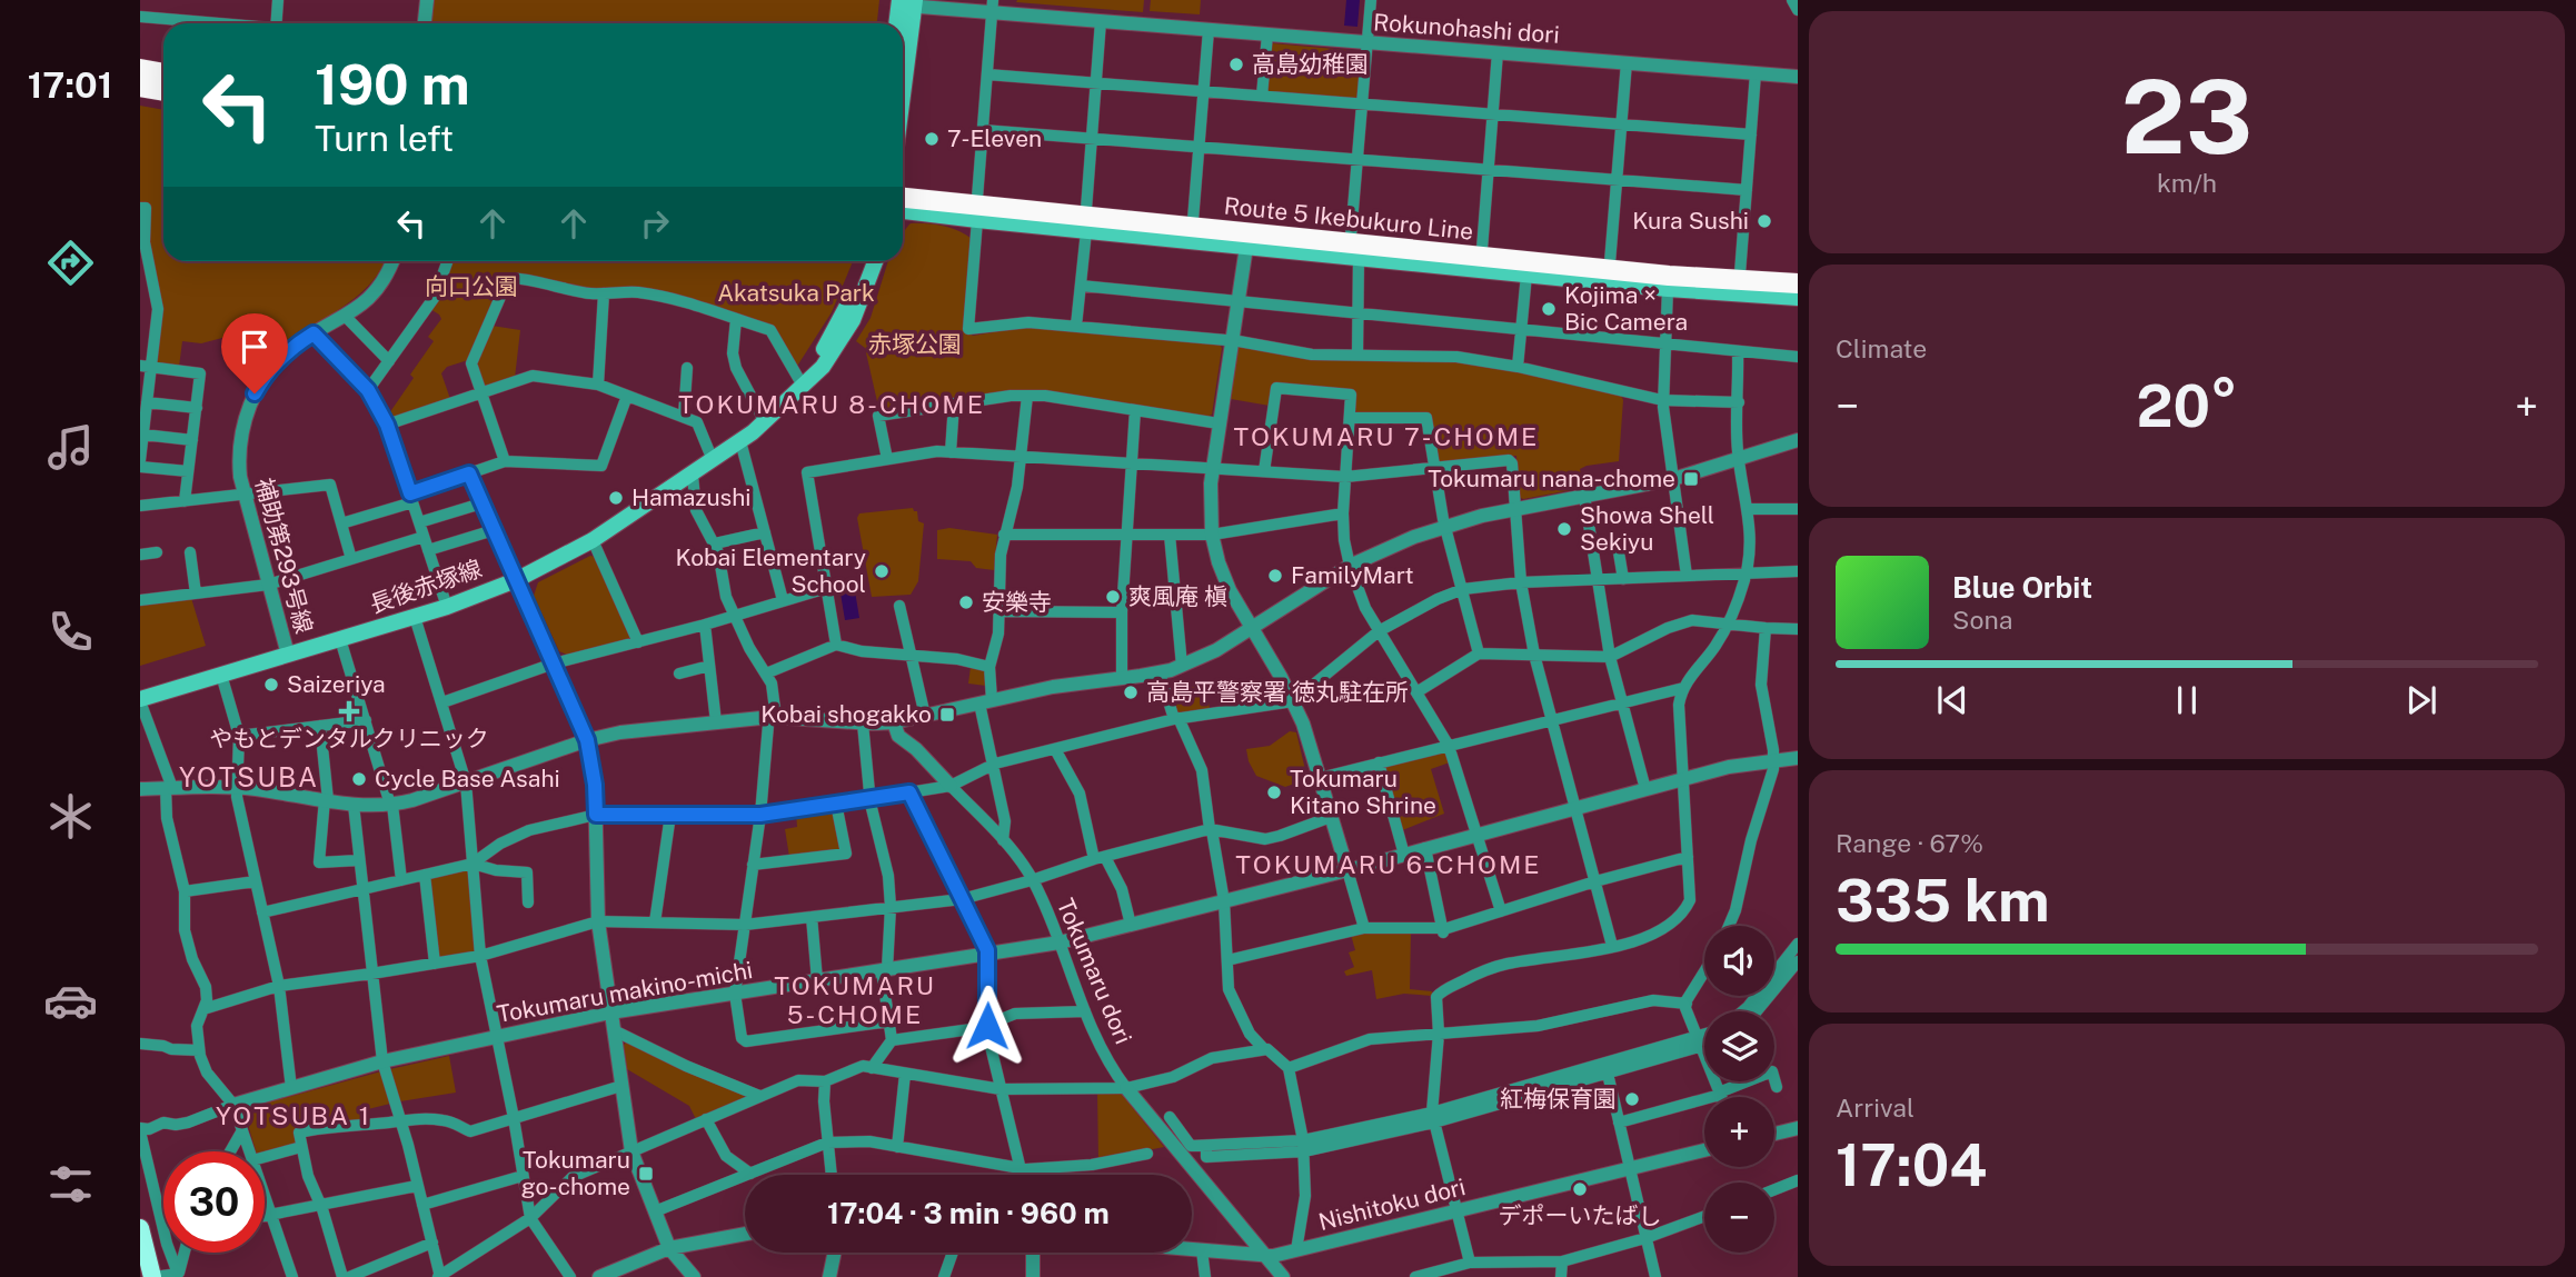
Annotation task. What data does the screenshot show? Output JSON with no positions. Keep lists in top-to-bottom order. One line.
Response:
{"streets":{"highway":["Route 5 Ikebukuro Line"],"main road":["長後赤塚線"],"street":["Rokunohashi dori","補助第293号線","Tokumaru dori","Tokumaru makino-michi","Nishitoku dori"]},"crossings":[["補助第293号線","長後赤塚線"],["Tokumaru dori","Tokumaru makino-michi"],["Tokumaru dori","Nishitoku dori"]],"districts":["TOKUMARU 8-CHOME","TOKUMARU 7-CHOME","YOTSUBA","TOKUMARU 6-CHOME","TOKUMARU 5-CHOME","YOTSUBA 1"],"parks":["向口公園","Akatsuka Park","赤塚公園"],"places":{"other":["高島幼稚園","7-Eleven","Kura Sushi","Kojima × Bic Camera","Hamazushi","Showa Shell Sekiyu","Kobai Elementary School","FamilyMart","爽風庵 槇","安樂寺","Saizeriya","高島平警察署 徳丸駐在所","Cycle Base Asahi","Tokumaru Kitano Shrine","紅梅保育園","デポーいたばし"],"transit":["Tokumaru nana-chome","Kobai shogakko","Tokumaru go-chome"],"health":["やもとデンタルクリニック"]},"page":{"tabs":"17:01","tile":[["23","km/h"],"Climate",["Range · 67%","335 km"],["Arrival","17:04"]],"turn":["190 m","Turn left"],"heat":["−","20°","+"],"song":["Blue Orbit","Sona"],"map_buttons":["+","−"],"limit":"30","trip":"17:04 · 3 min · 960 m"}}
